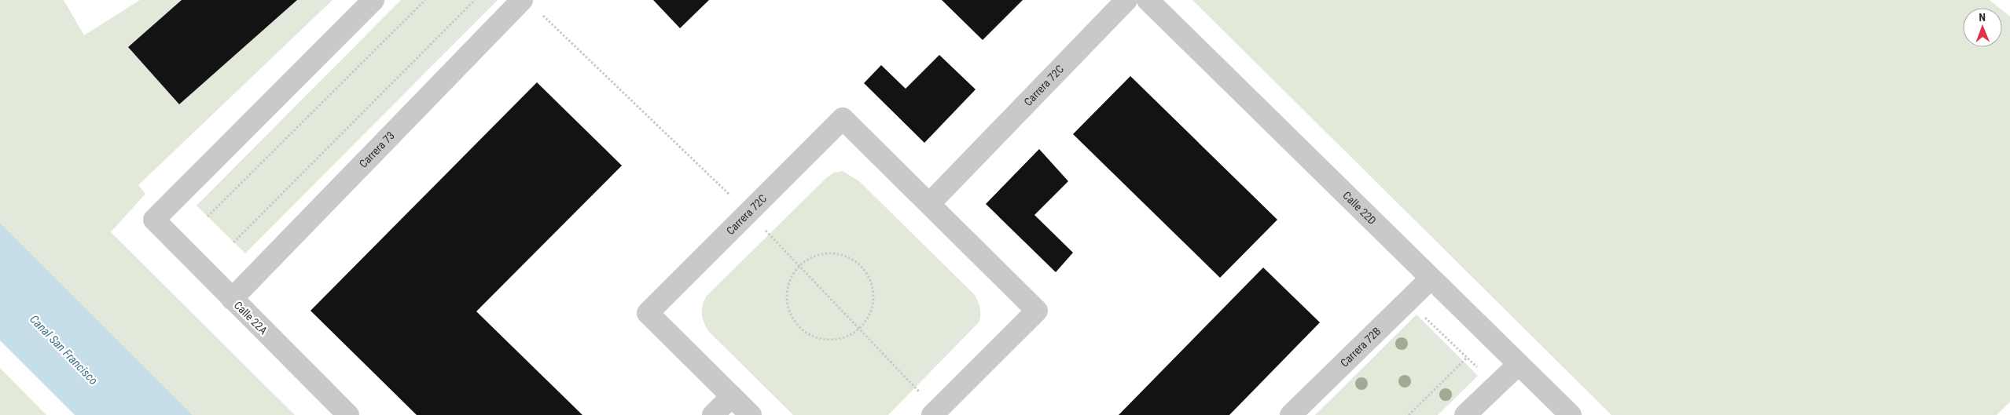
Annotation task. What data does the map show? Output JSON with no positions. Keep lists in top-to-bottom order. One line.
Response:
{"streets":{"street":["Carrera 72C","Carrera 73","Calle 22D","Calle 22A","Carrera 72B"]},"crossings":[["Carrera 73","Calle 22A"],["Calle 22D","Carrera 72B"]],"water":["Canal San Francisco"],"north":"top"}
